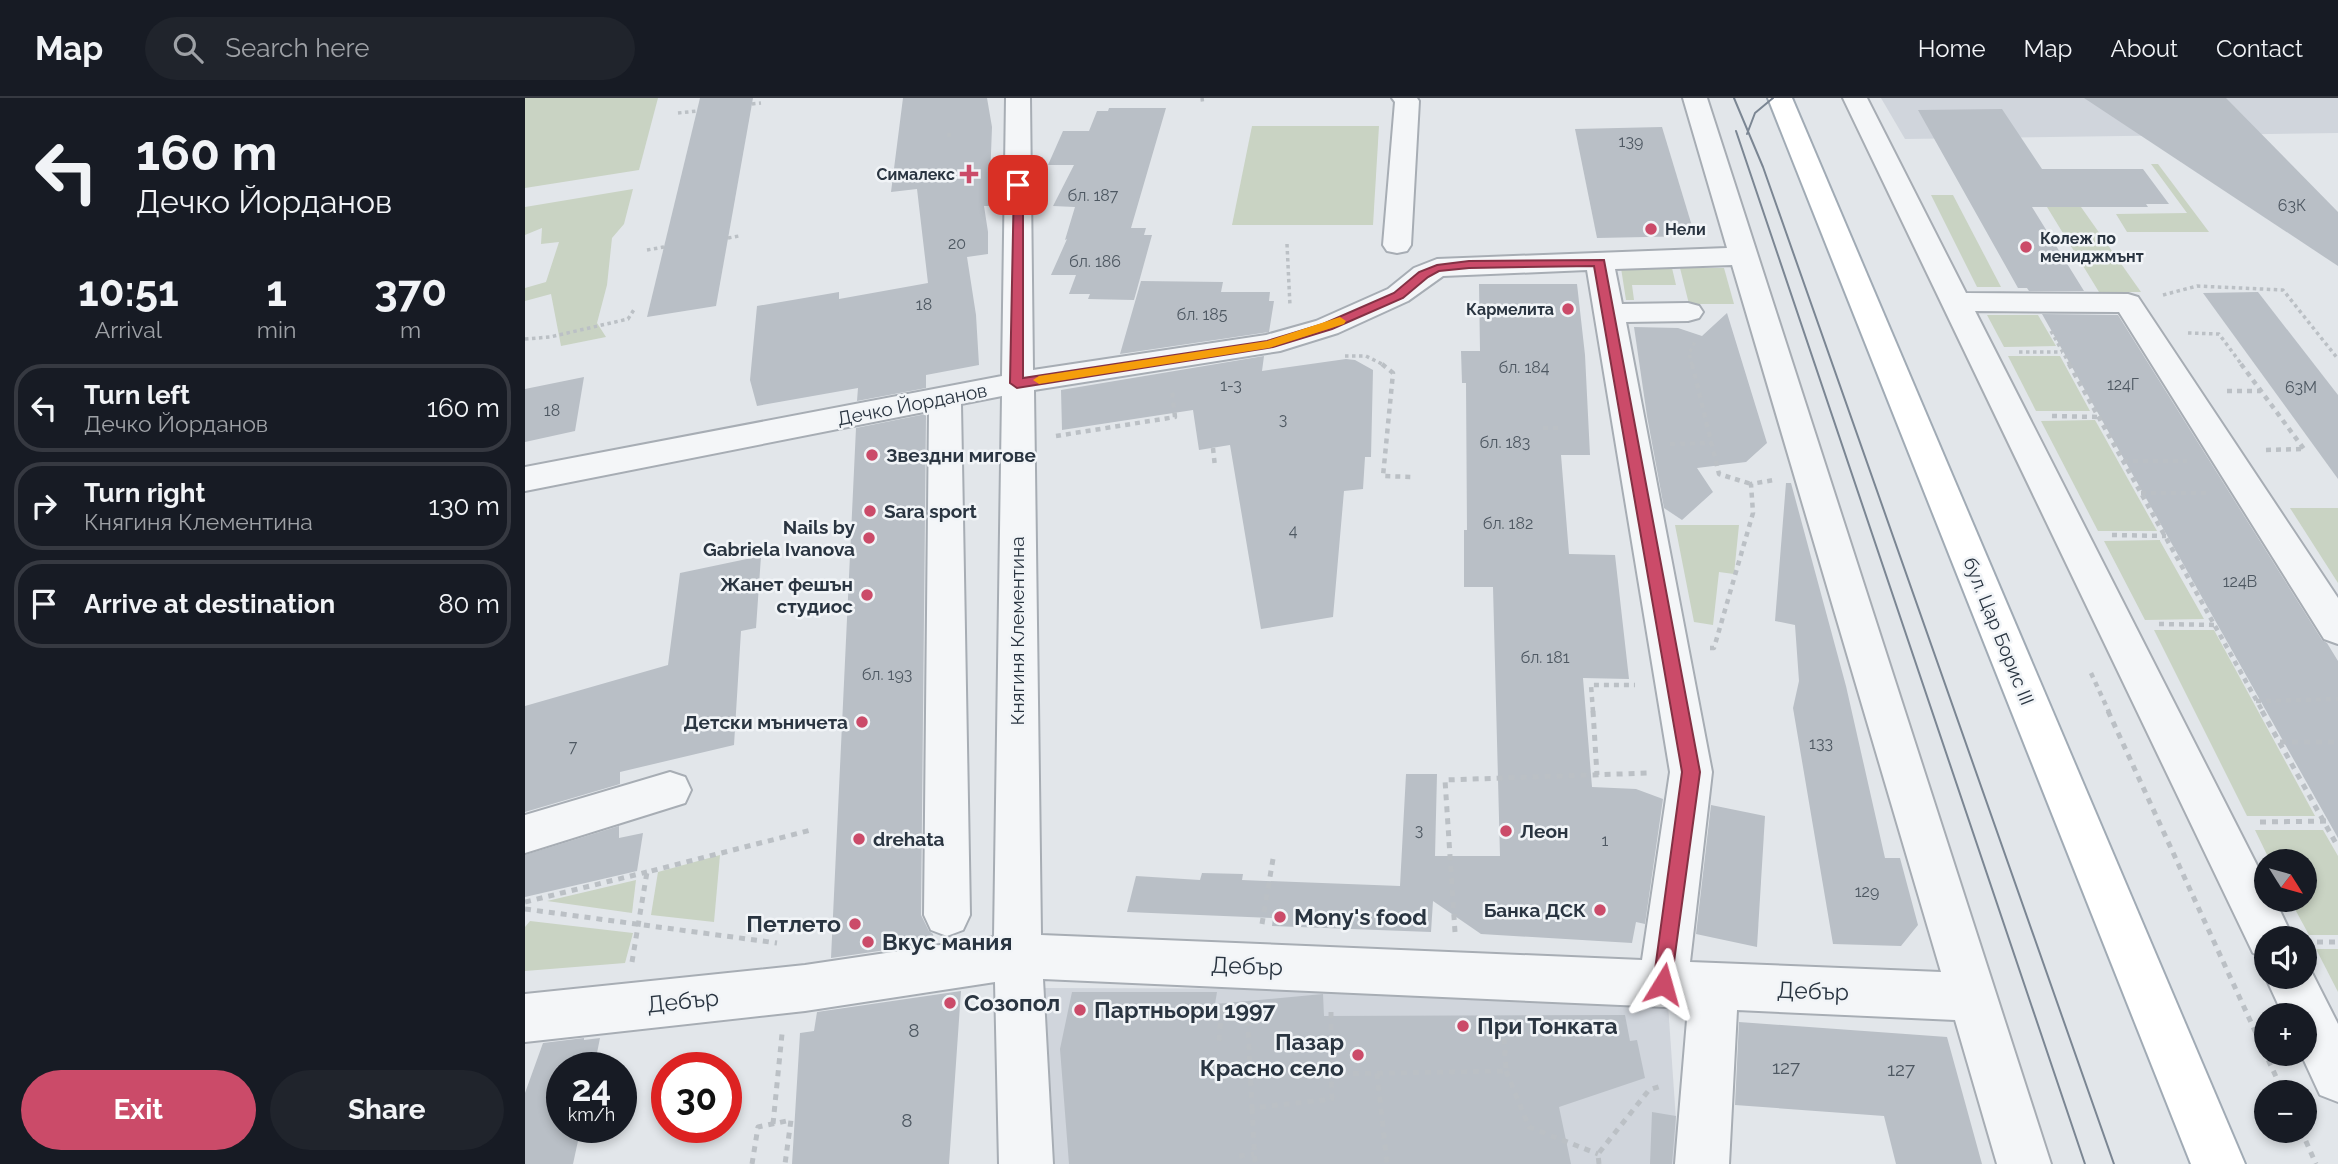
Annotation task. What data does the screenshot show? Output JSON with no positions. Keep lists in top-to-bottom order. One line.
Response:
{"streets":{"main road":["бул. Цар Борис III"],"street":["Дечко Йорданов","Княгиня Клементина","Дебър"]},"crossings":[["Дечко Йорданов","Княгиня Клементина"],["Княгиня Клементина","Дебър"]],"places":{"health":["Сималекс"],"other":["Нели","Колеж по мениджмънт","Кармелита","Звездни мигове","Sara sport","Nails by Gabriela Ivanova","Жанет фешън студиос","Детски мъничета","Леон","drehata","Банка ДСК","Mony's food","Петлето","Вкус мания","Созопол","Партньори 1997","При Тонката","Пазар Красно село"]},"house_numbers":["139","бл. 187","63К","20","бл. 186","18","бл. 185","бл. 184","124Г","1-3","63М","18","3","бл. 183","бл. 182","4","124В","бл. 181","бл. 193","133","7","3","1","129","8","127","127","8"],"north":"bottom right","page":{"header":"Map","search":"Search here","nav":["Home","Map","About","Contact"],"turn":["160 m","Дечко Йорданов"],"eta":["10:51","Arrival","1","min","370","m"],"list":[{"name":"Turn left","note":"Дечко Йорданов","value":"160 m"},{"name":"Turn right","note":"Княгиня Клементина","value":"130 m"},{"name":"Arrive at destination","value":"80 m"}],"map_buttons":["+","−"],"speed":"24 km/h","limit":"30","buttons":["Exit","Share"]}}
